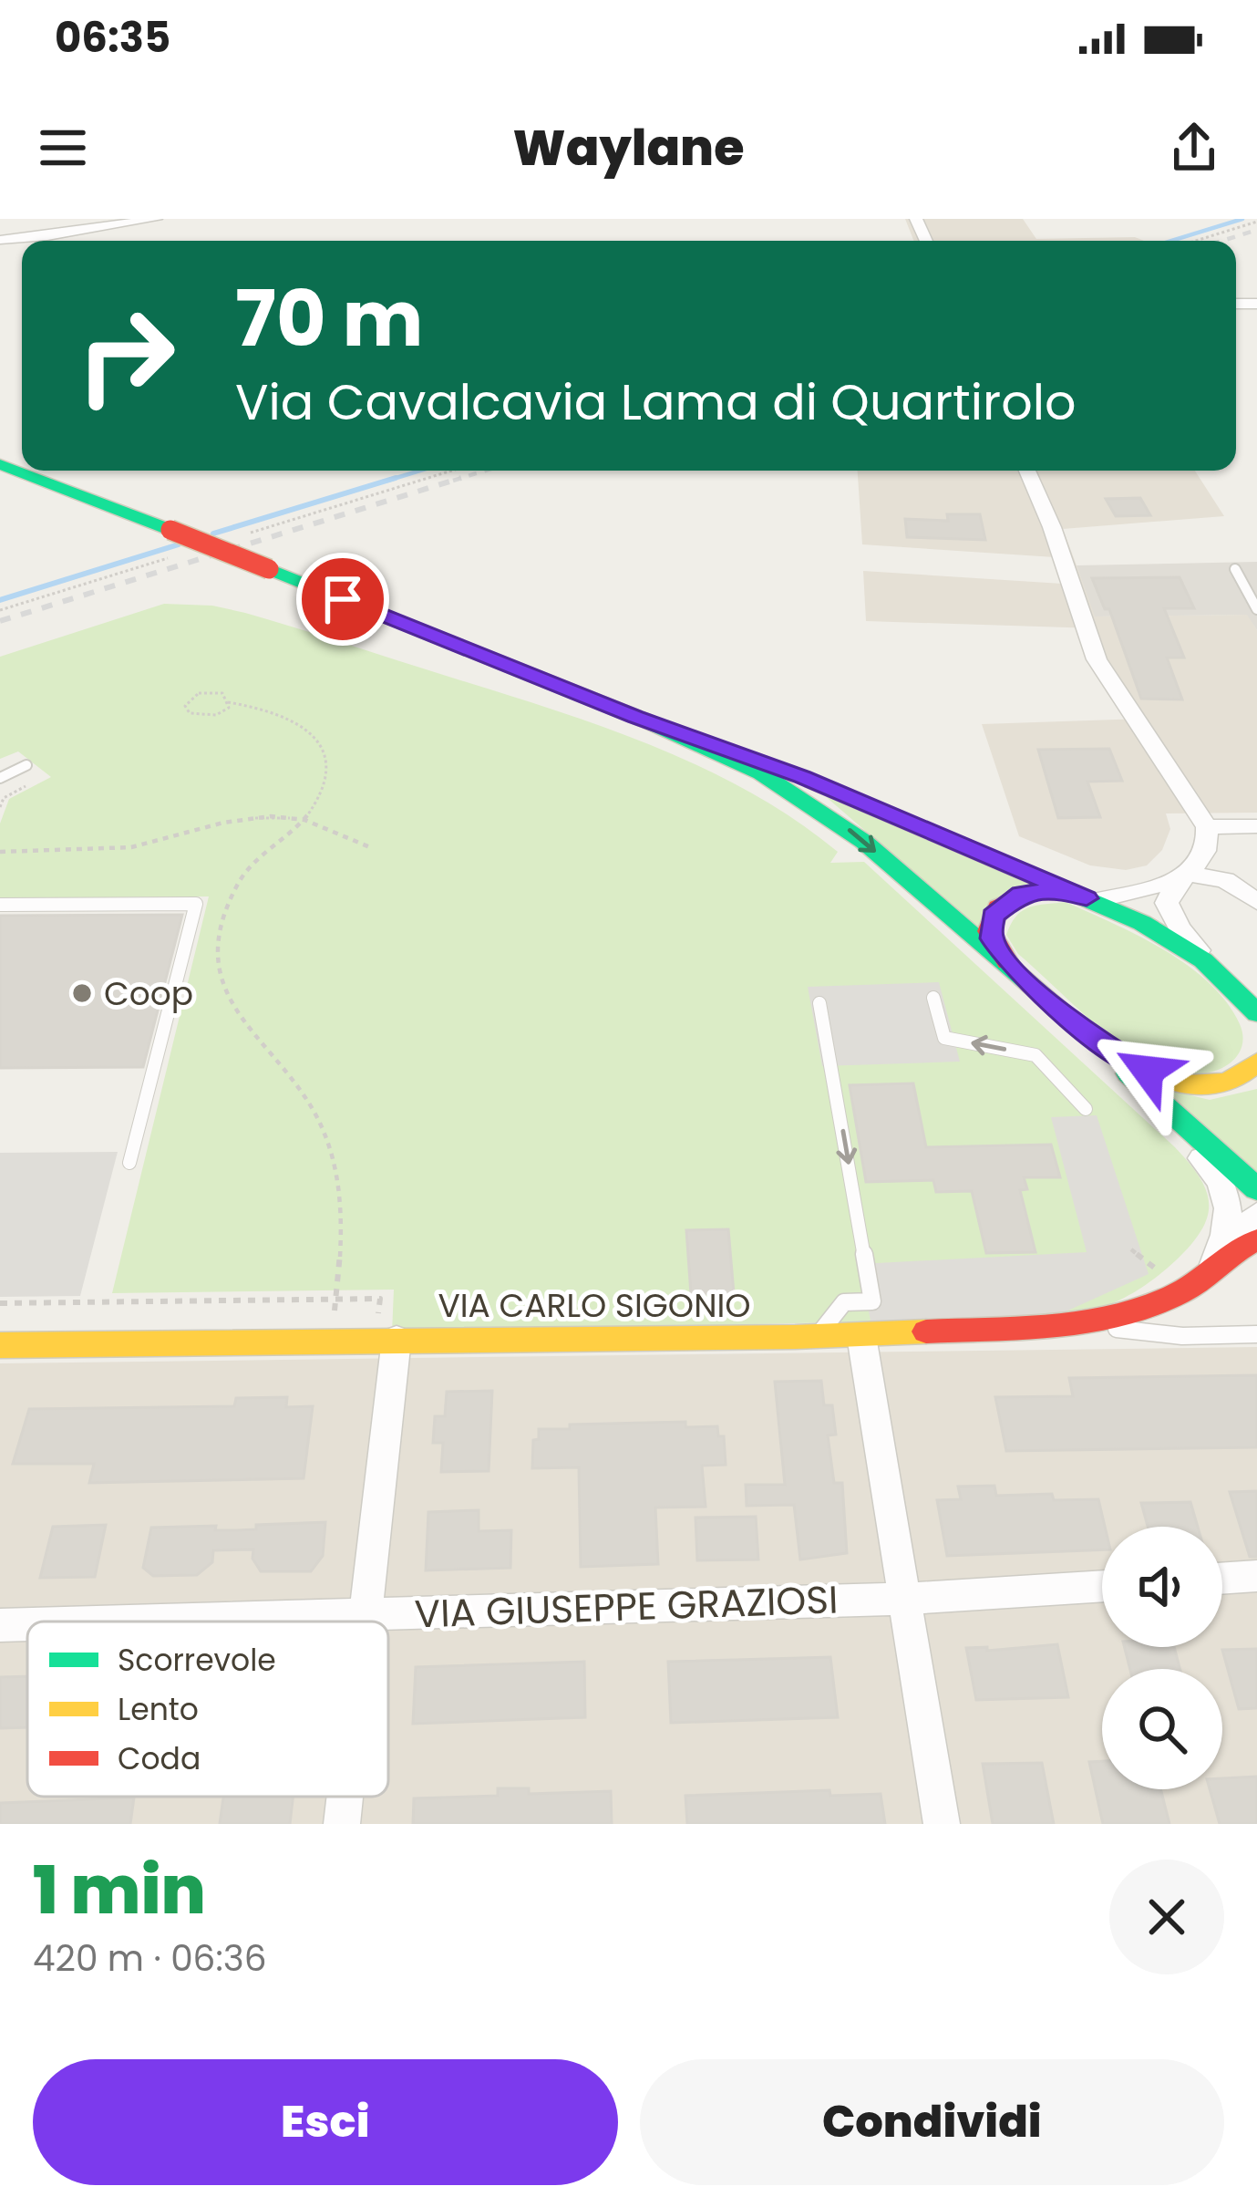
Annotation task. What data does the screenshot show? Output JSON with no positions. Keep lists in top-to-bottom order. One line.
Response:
{"streets":{"main road":["VIA CARLO SIGONIO"],"street":["VIA GIUSEPPE GRAZIOSI"]},"places":["Coop"],"legend":["Scorrevole","Lento","Coda"],"page":{"status":"06:35","header":"Waylane","turn":["70 m","Via Cavalcavia Lama di Quartirolo"],"heading":["1 min","420 m · 06:36"],"buttons":["Esci","Condividi"]}}
